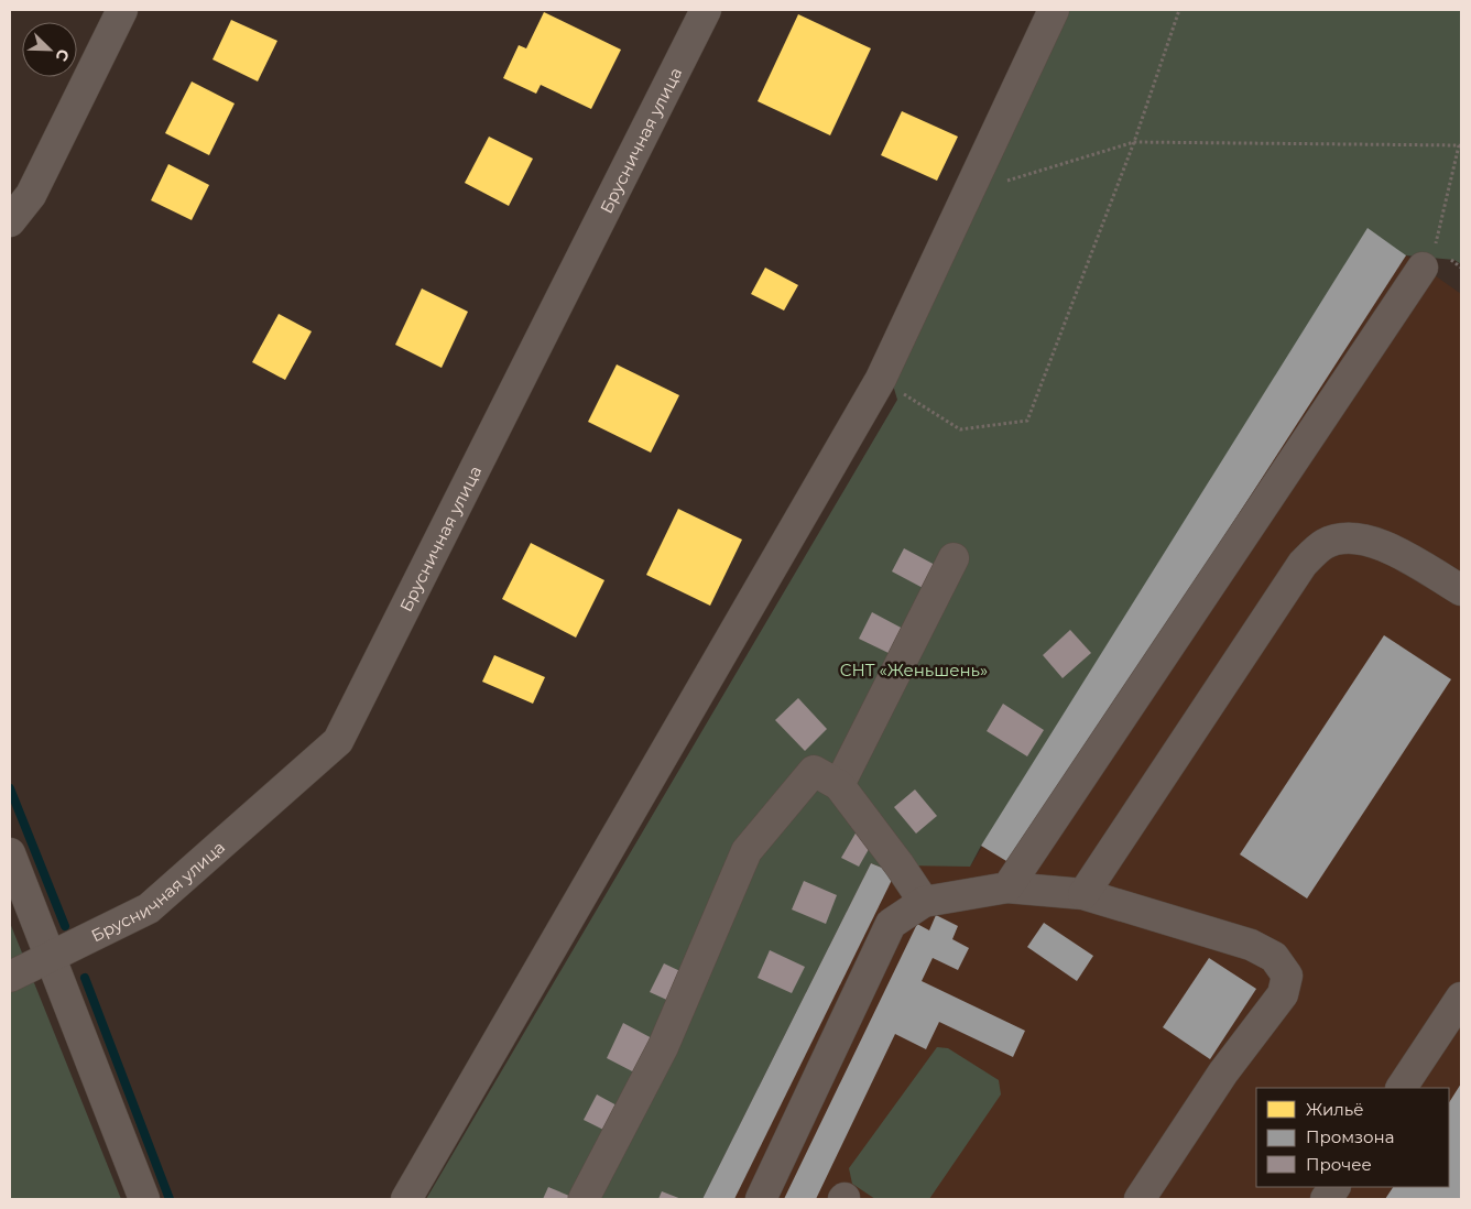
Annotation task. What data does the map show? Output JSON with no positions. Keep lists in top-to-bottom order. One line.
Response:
{"streets":{"street":["Брусничная улица"]},"parks":["СНТ «Женьшень»"],"legend":["Жильё","Промзона","Прочее"],"north":"bottom right"}
